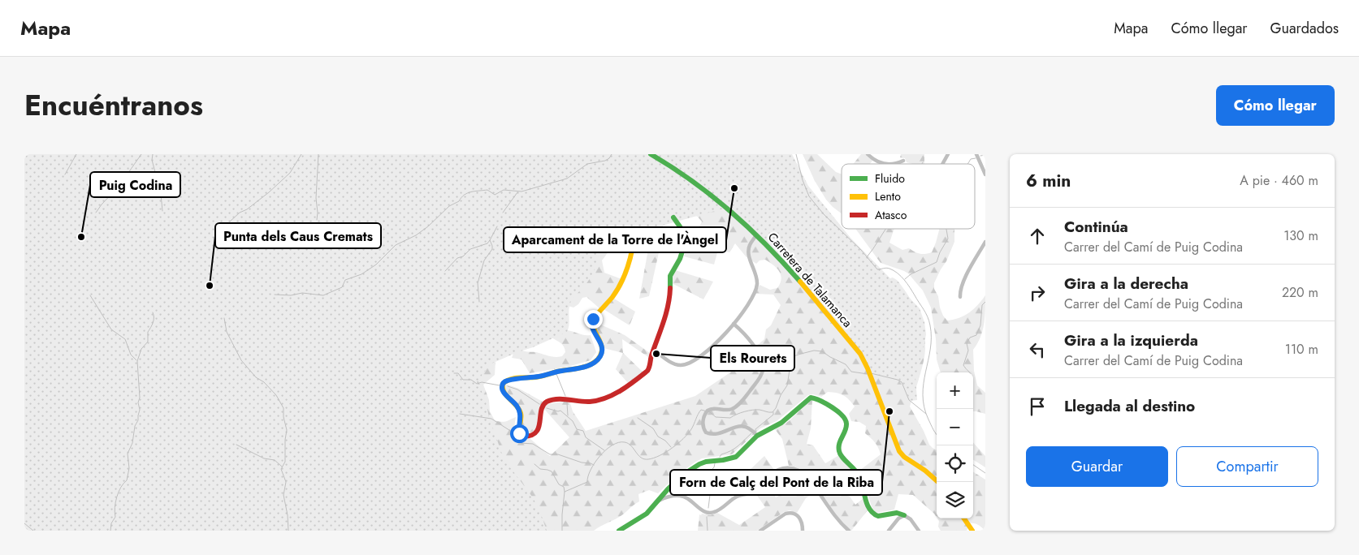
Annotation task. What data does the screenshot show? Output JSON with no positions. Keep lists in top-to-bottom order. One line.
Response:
{"streets":{"street":["Carretera de Talamanca"]},"places":["Aparcament de la Torre de l'Àngel","Puig Codina","Punta dels Caus Cremats","Els Rourets","Forn de Calç del Pont de la Riba"],"legend":["Fluido","Lento","Atasco"],"page":{"header":"Mapa","nav":["Mapa","Cómo llegar","Guardados"],"title":"Encuéntranos","buttons":["Cómo llegar",["Guardar","Compartir"]],"heading":["6 min","A pie · 460 m"],"list":[["Continúa","Carrer del Camí de Puig Codina","130 m"],["Gira a la derecha","Carrer del Camí de Puig Codina","220 m"],["Gira a la izquierda","Carrer del Camí de Puig Codina","110 m"],"Llegada al destino"],"map_buttons":["+","−"]}}
